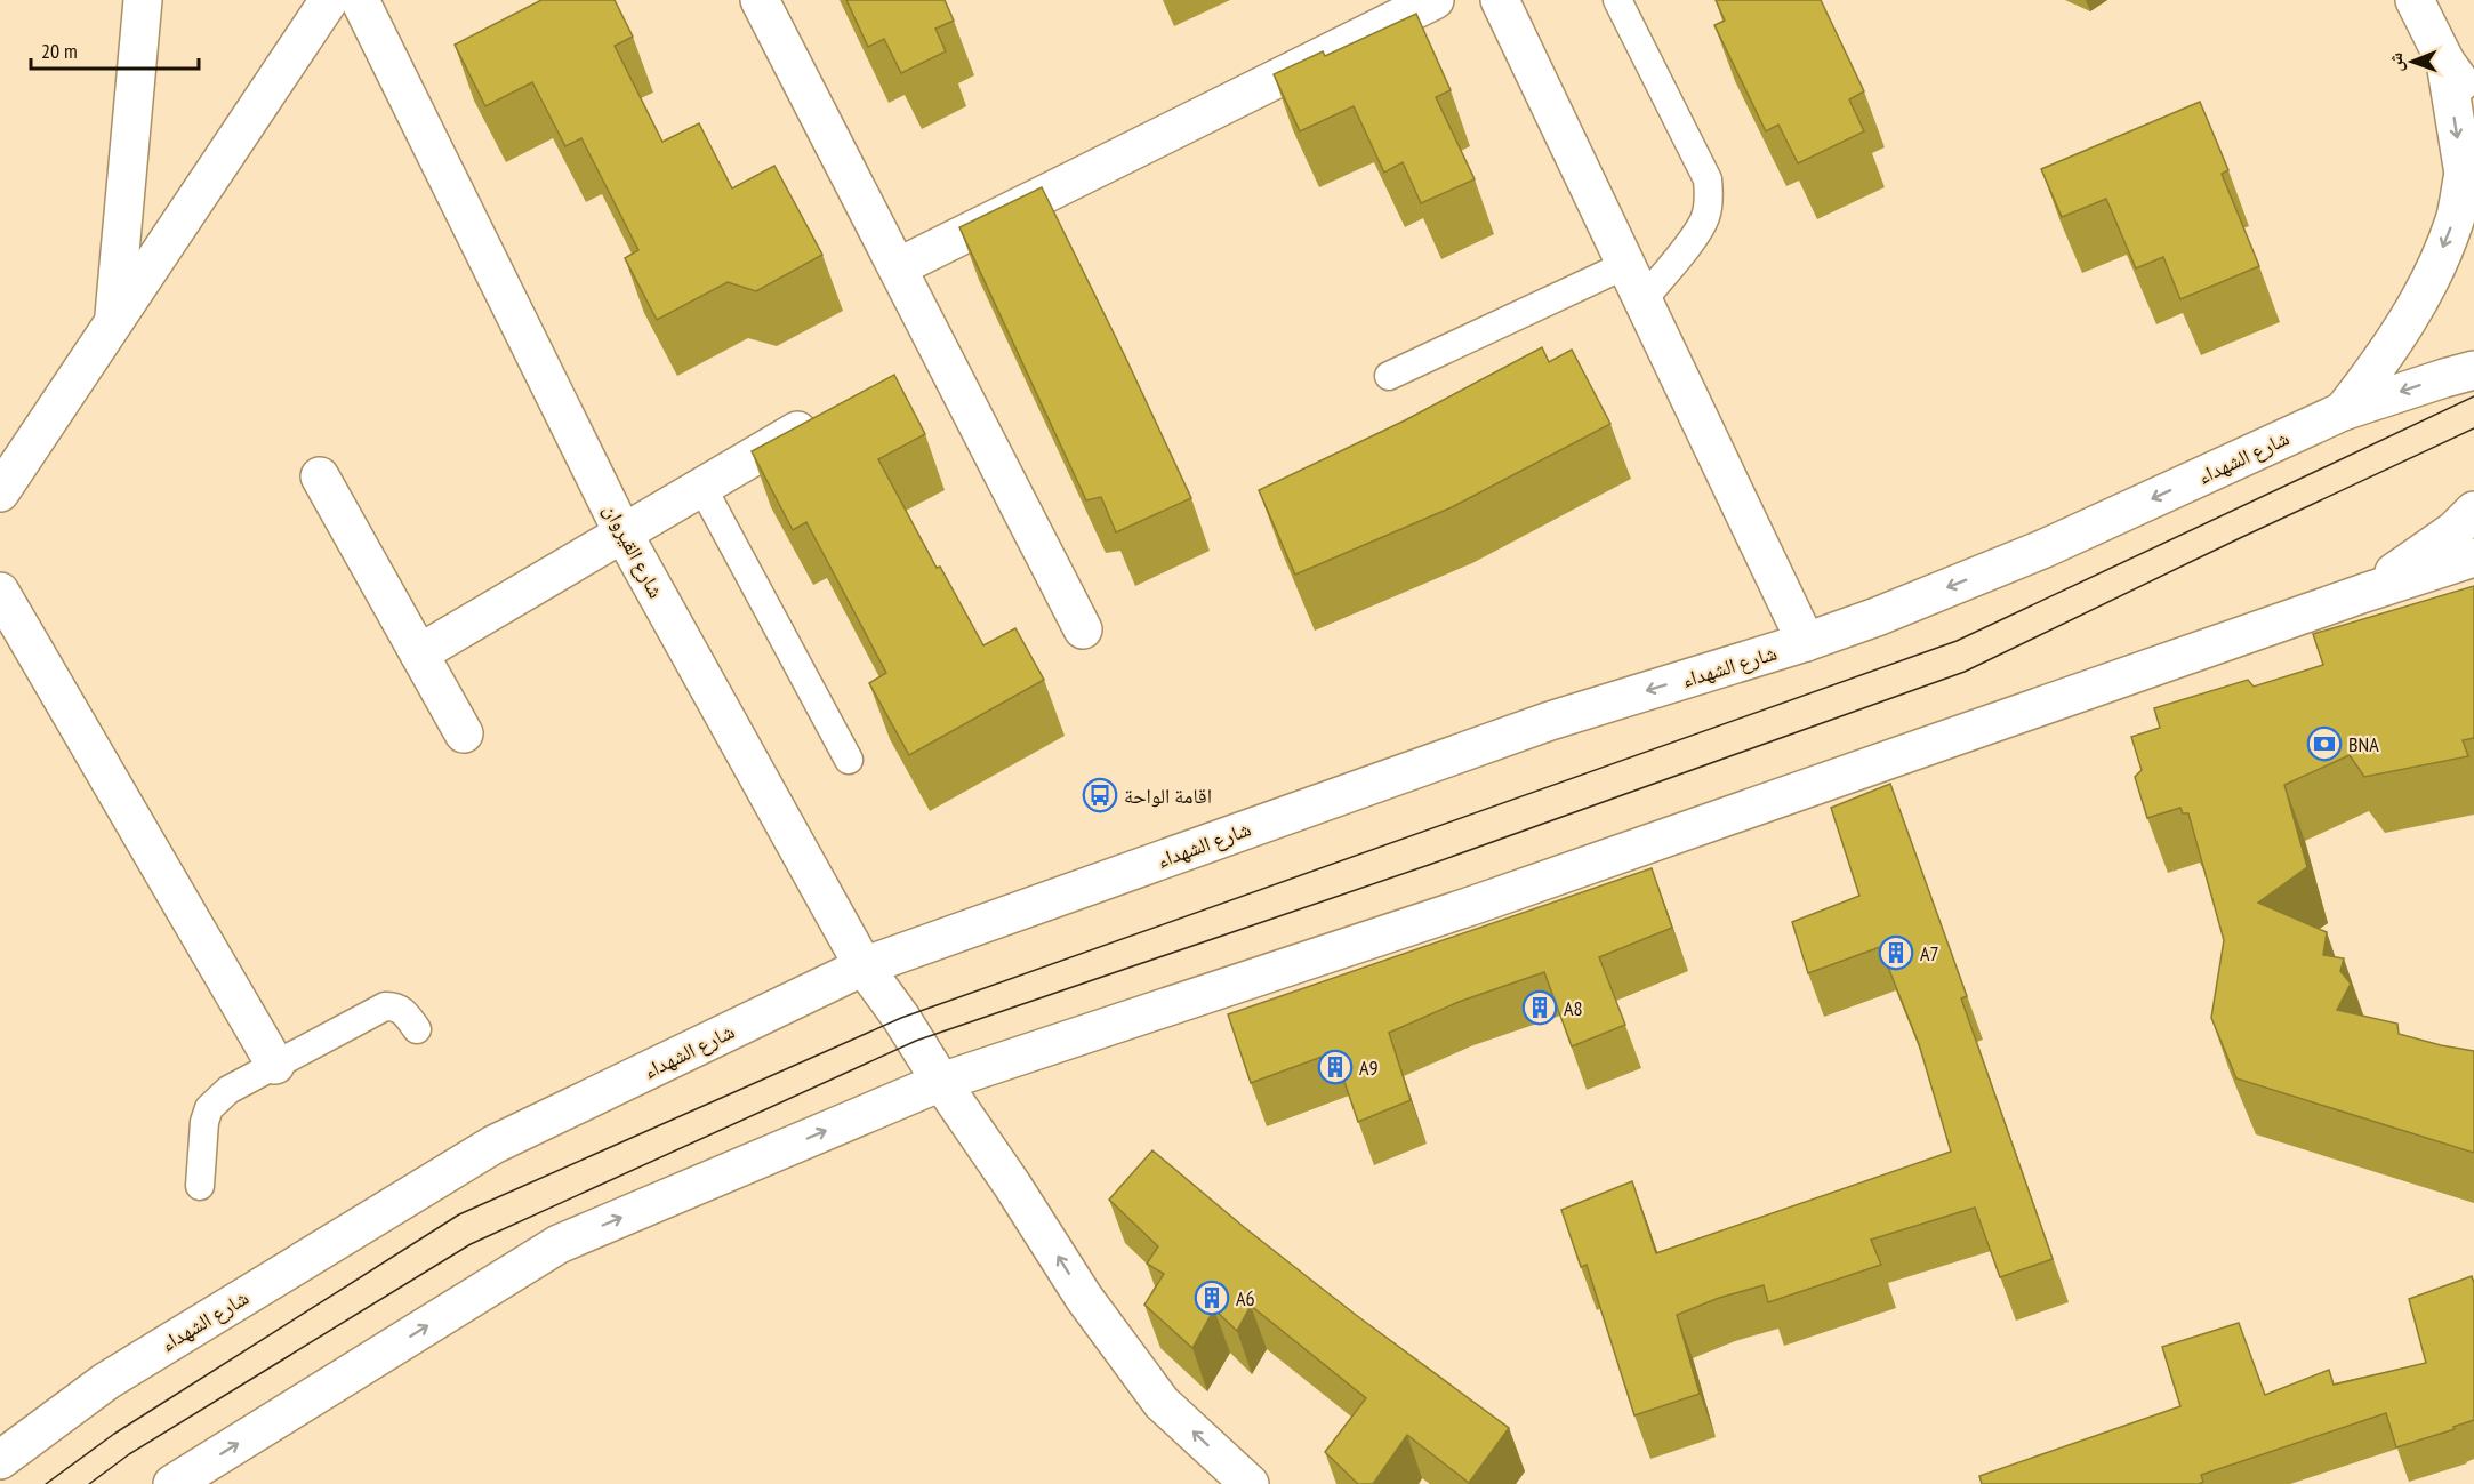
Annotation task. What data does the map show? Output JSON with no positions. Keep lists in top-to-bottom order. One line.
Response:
{"streets":{"street":["شارع الشهداء","شارع القيروان"]},"crossings":[["شارع الشهداء","شارع القيروان"]],"places":{"bank":["BNA"],"bus stop":["اقامة الواحة"],"building":["A7","A8","A9","A6"]},"scale_bar":"20 m","north":"left"}
